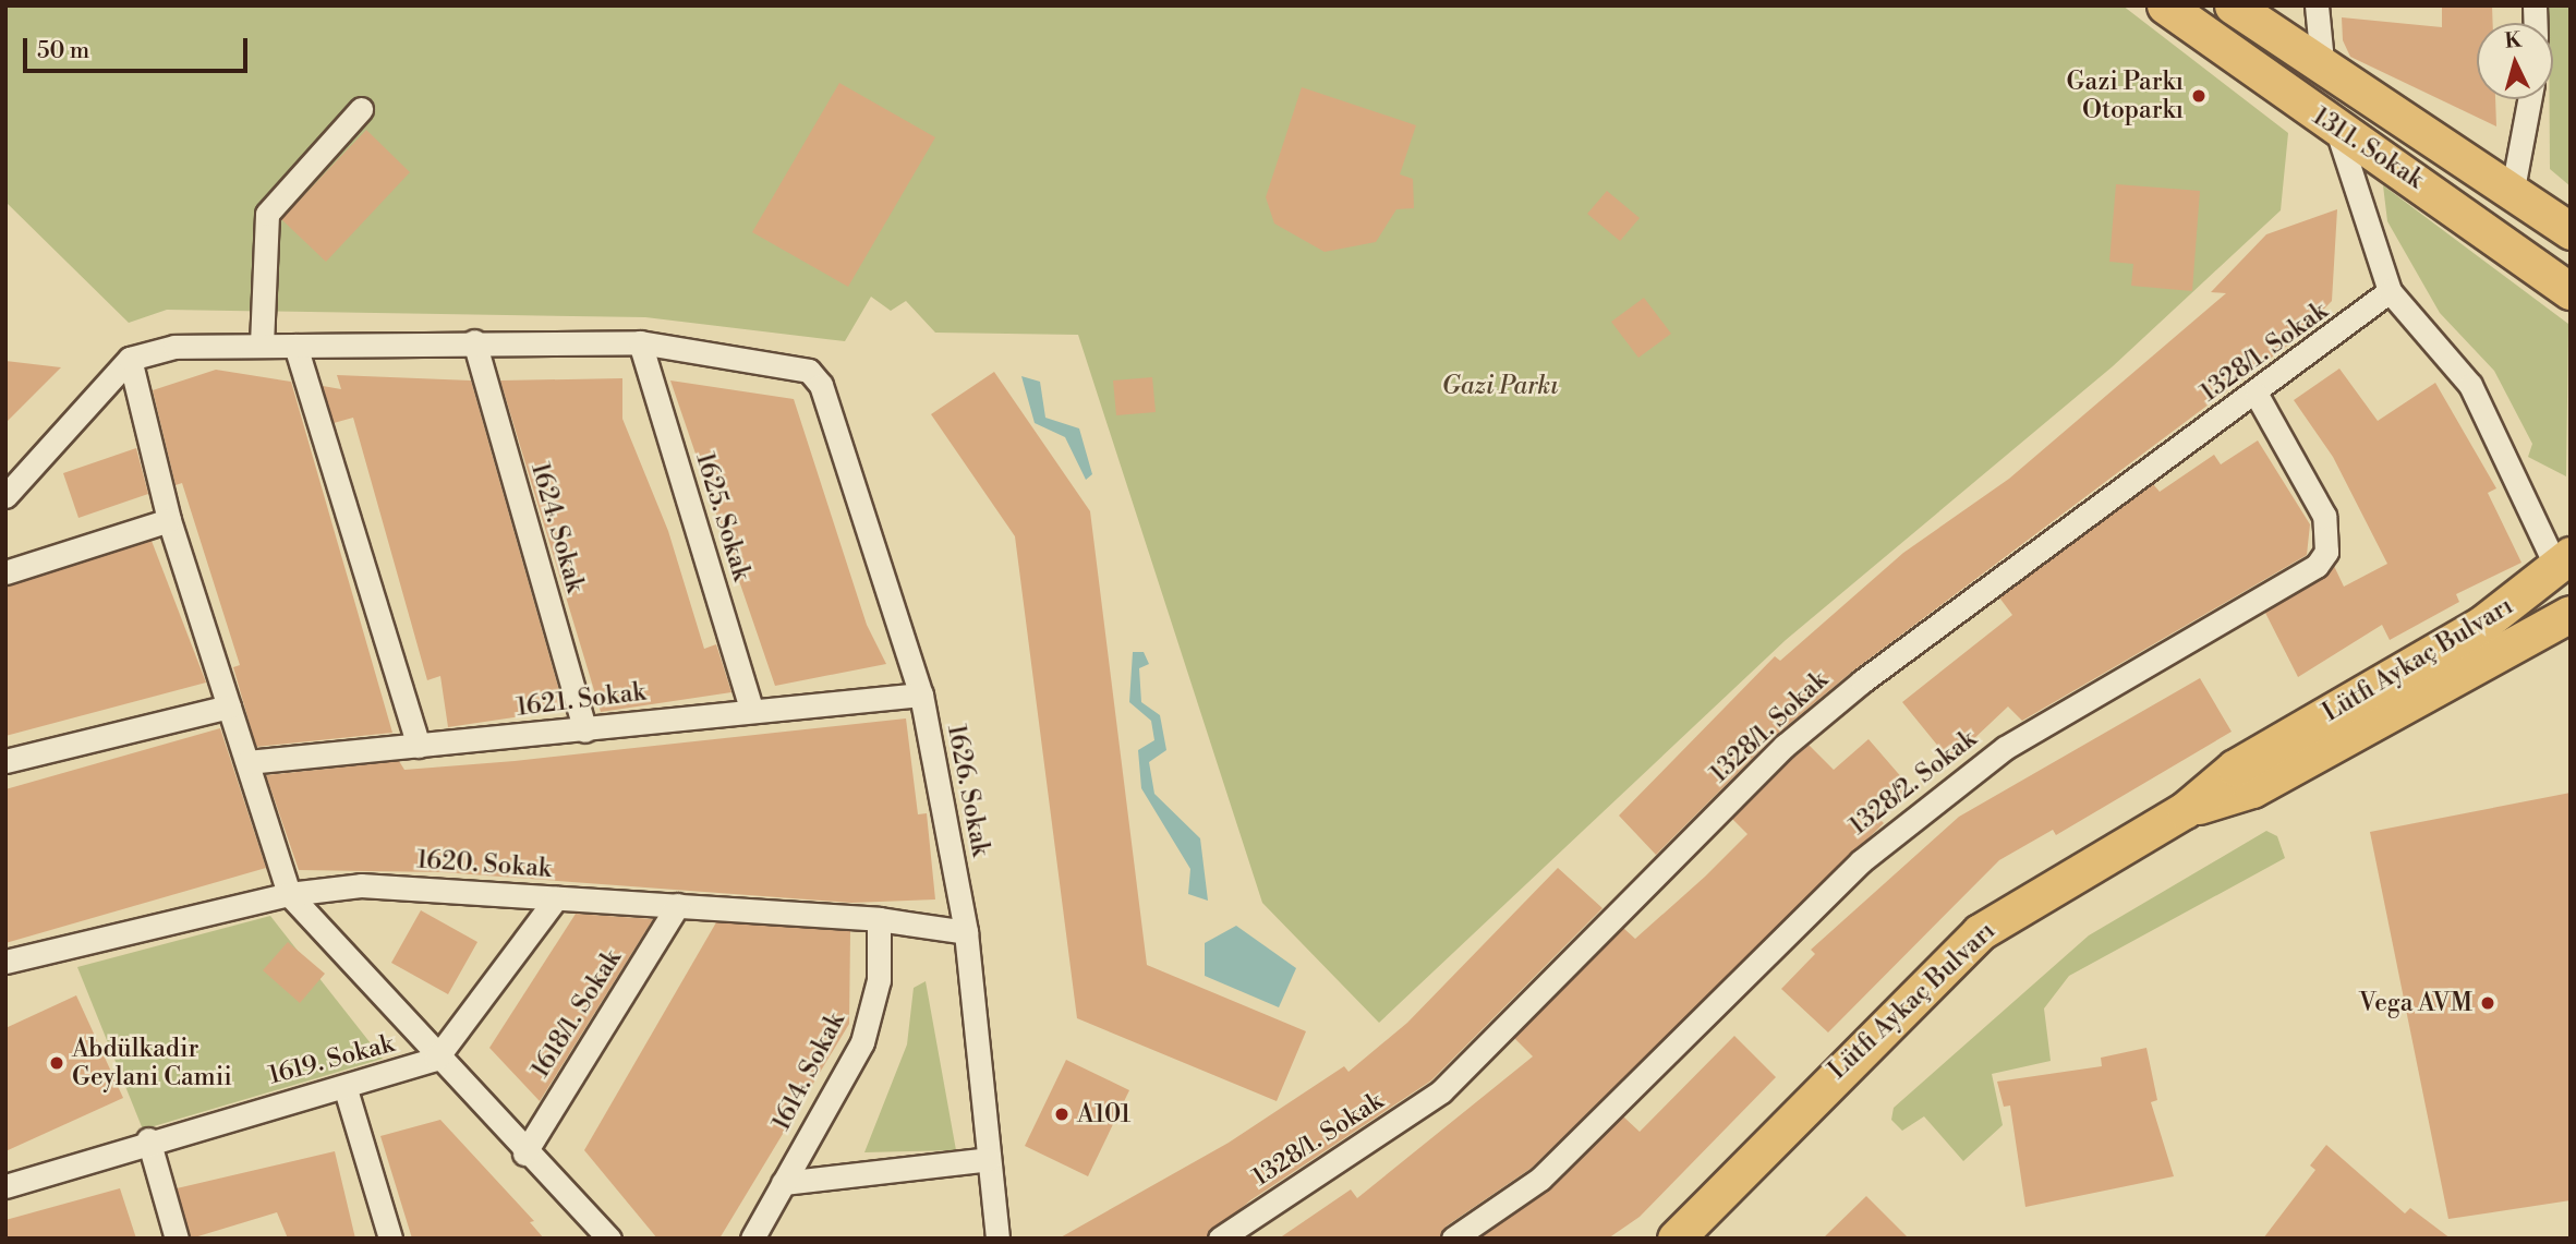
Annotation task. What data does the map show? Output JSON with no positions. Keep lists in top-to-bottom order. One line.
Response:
{"streets":{"main road":["1311. Sokak","Lütfi Aykaç Bulvarı"],"street":["1328/1. Sokak","1625. Sokak","1624. Sokak","1621. Sokak","1328/2. Sokak","1626. Sokak","1620. Sokak","1618/1. Sokak","1619. Sokak","1614. Sokak"]},"crossings":[["1328/1. Sokak","1328/2. Sokak"],["1625. Sokak","1621. Sokak"],["1625. Sokak","1626. Sokak"],["1624. Sokak","1621. Sokak"],["1621. Sokak","1626. Sokak"],["1626. Sokak","1620. Sokak"],["1620. Sokak","1618/1. Sokak"],["1620. Sokak","1614. Sokak"]],"parks":["Gazi Parkı"],"places":["Gazi Parkı Otoparkı","Vega AVM","Abdülkadir Geylani Camii","A101"],"scale_bar":"50 m","north":"top"}
